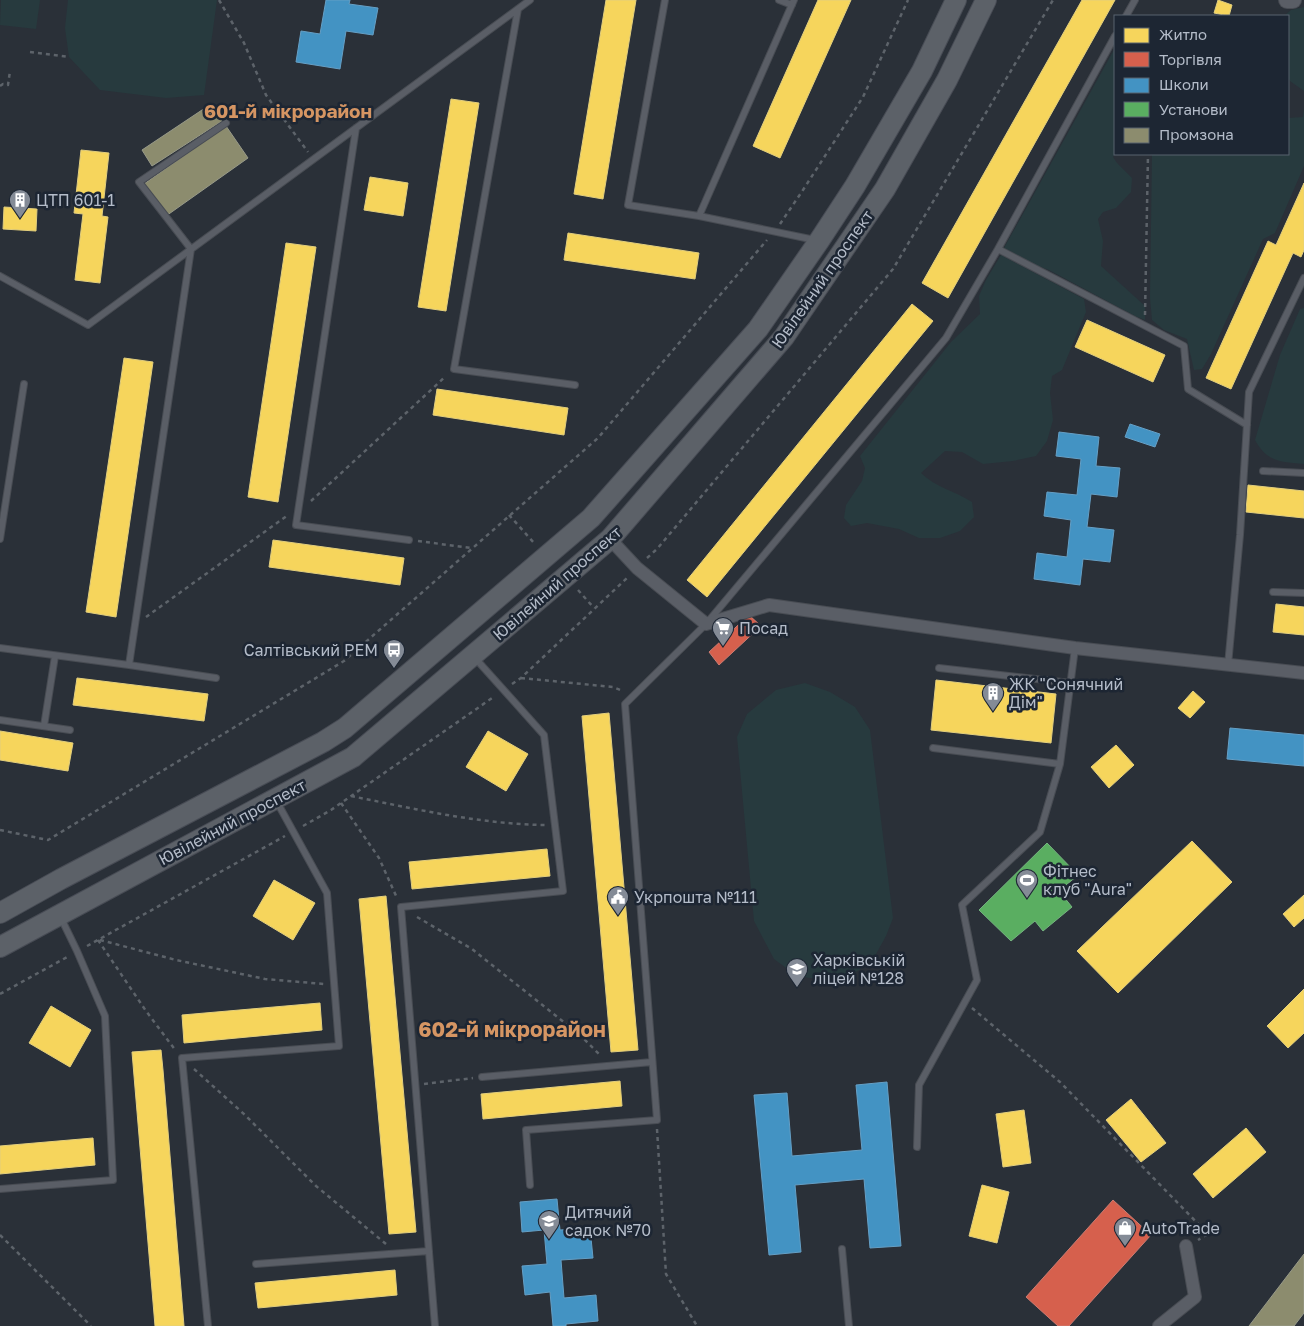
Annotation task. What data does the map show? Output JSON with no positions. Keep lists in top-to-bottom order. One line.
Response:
{"streets":{"main road":["Ювілейний проспект"]},"districts":["601-й мікрорайон","602-й мікрорайон"],"places":{"building":["ЦТП 601-1","ЖК \"Сонячний Дім\""],"supermarket":["Посад"],"bus stop":["Салтівський РЕМ"],"sports":["Фітнес клуб \"Aura\""],"public building":["Укрпошта №111"],"school or university":["Харківській ліцей №128","Дитячий садок №70"],"shop":["AutoTrade"]},"legend":["Житло","Торгівля","Школи","Установи","Промзона"]}
